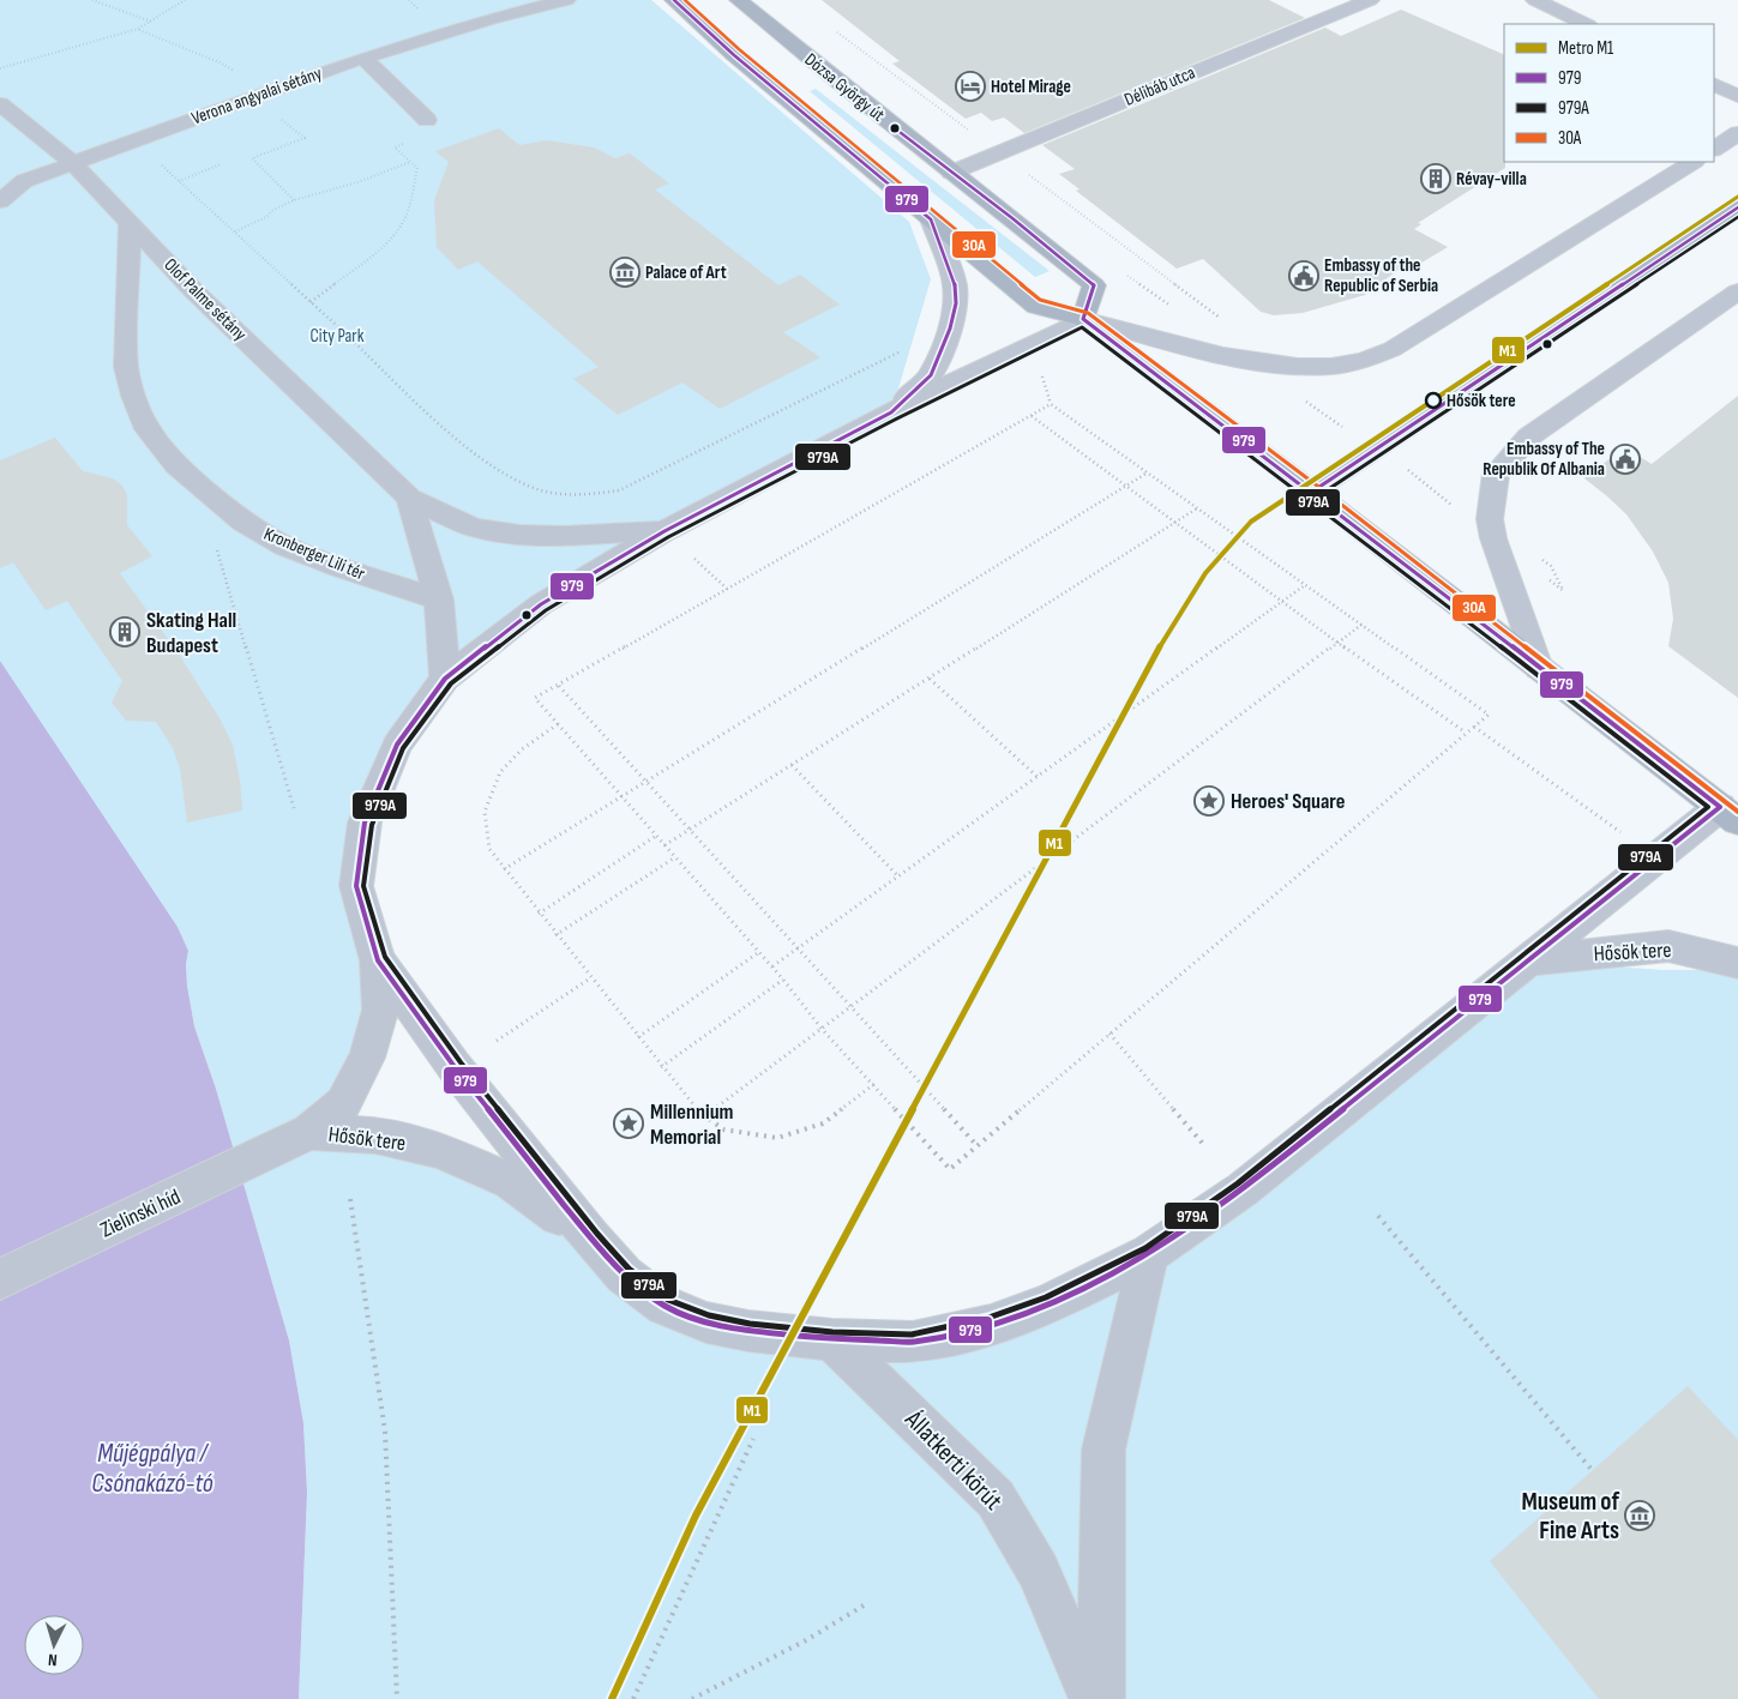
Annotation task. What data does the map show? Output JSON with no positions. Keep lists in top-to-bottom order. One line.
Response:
{"streets":{"main road":["Dózsa György út"],"street":["Délibáb utca","Verona angyalai sétány","Olof Palme sétány","Kronberger Lili tér","Hősök tere","Zielinski híd","Állatkerti körút"]},"crossings":[["Délibáb utca","Dózsa György út"],["Verona angyalai sétány","Olof Palme sétány"],["Olof Palme sétány","Kronberger Lili tér"],["Hősök tere","Zielinski híd"]],"water":["Műjégpálya / Csónakázó-tó"],"parks":["City Park"],"places":{"hotel":["Hotel Mirage"],"building":["Révay-villa","Skating Hall Budapest"],"museum":["Palace of Art","Museum of Fine Arts"],"public building":["Embassy of the Republic of Serbia","Embassy of The Republik Of Albania"],"other":["Hősök tere"],"place":["Heroes' Square","Millennium Memorial"]},"lines":["transit line 979","transit line 30A","metro line M1","transit line 979A"],"legend":["Metro M1","979","979A","30A"],"north":"bottom"}
